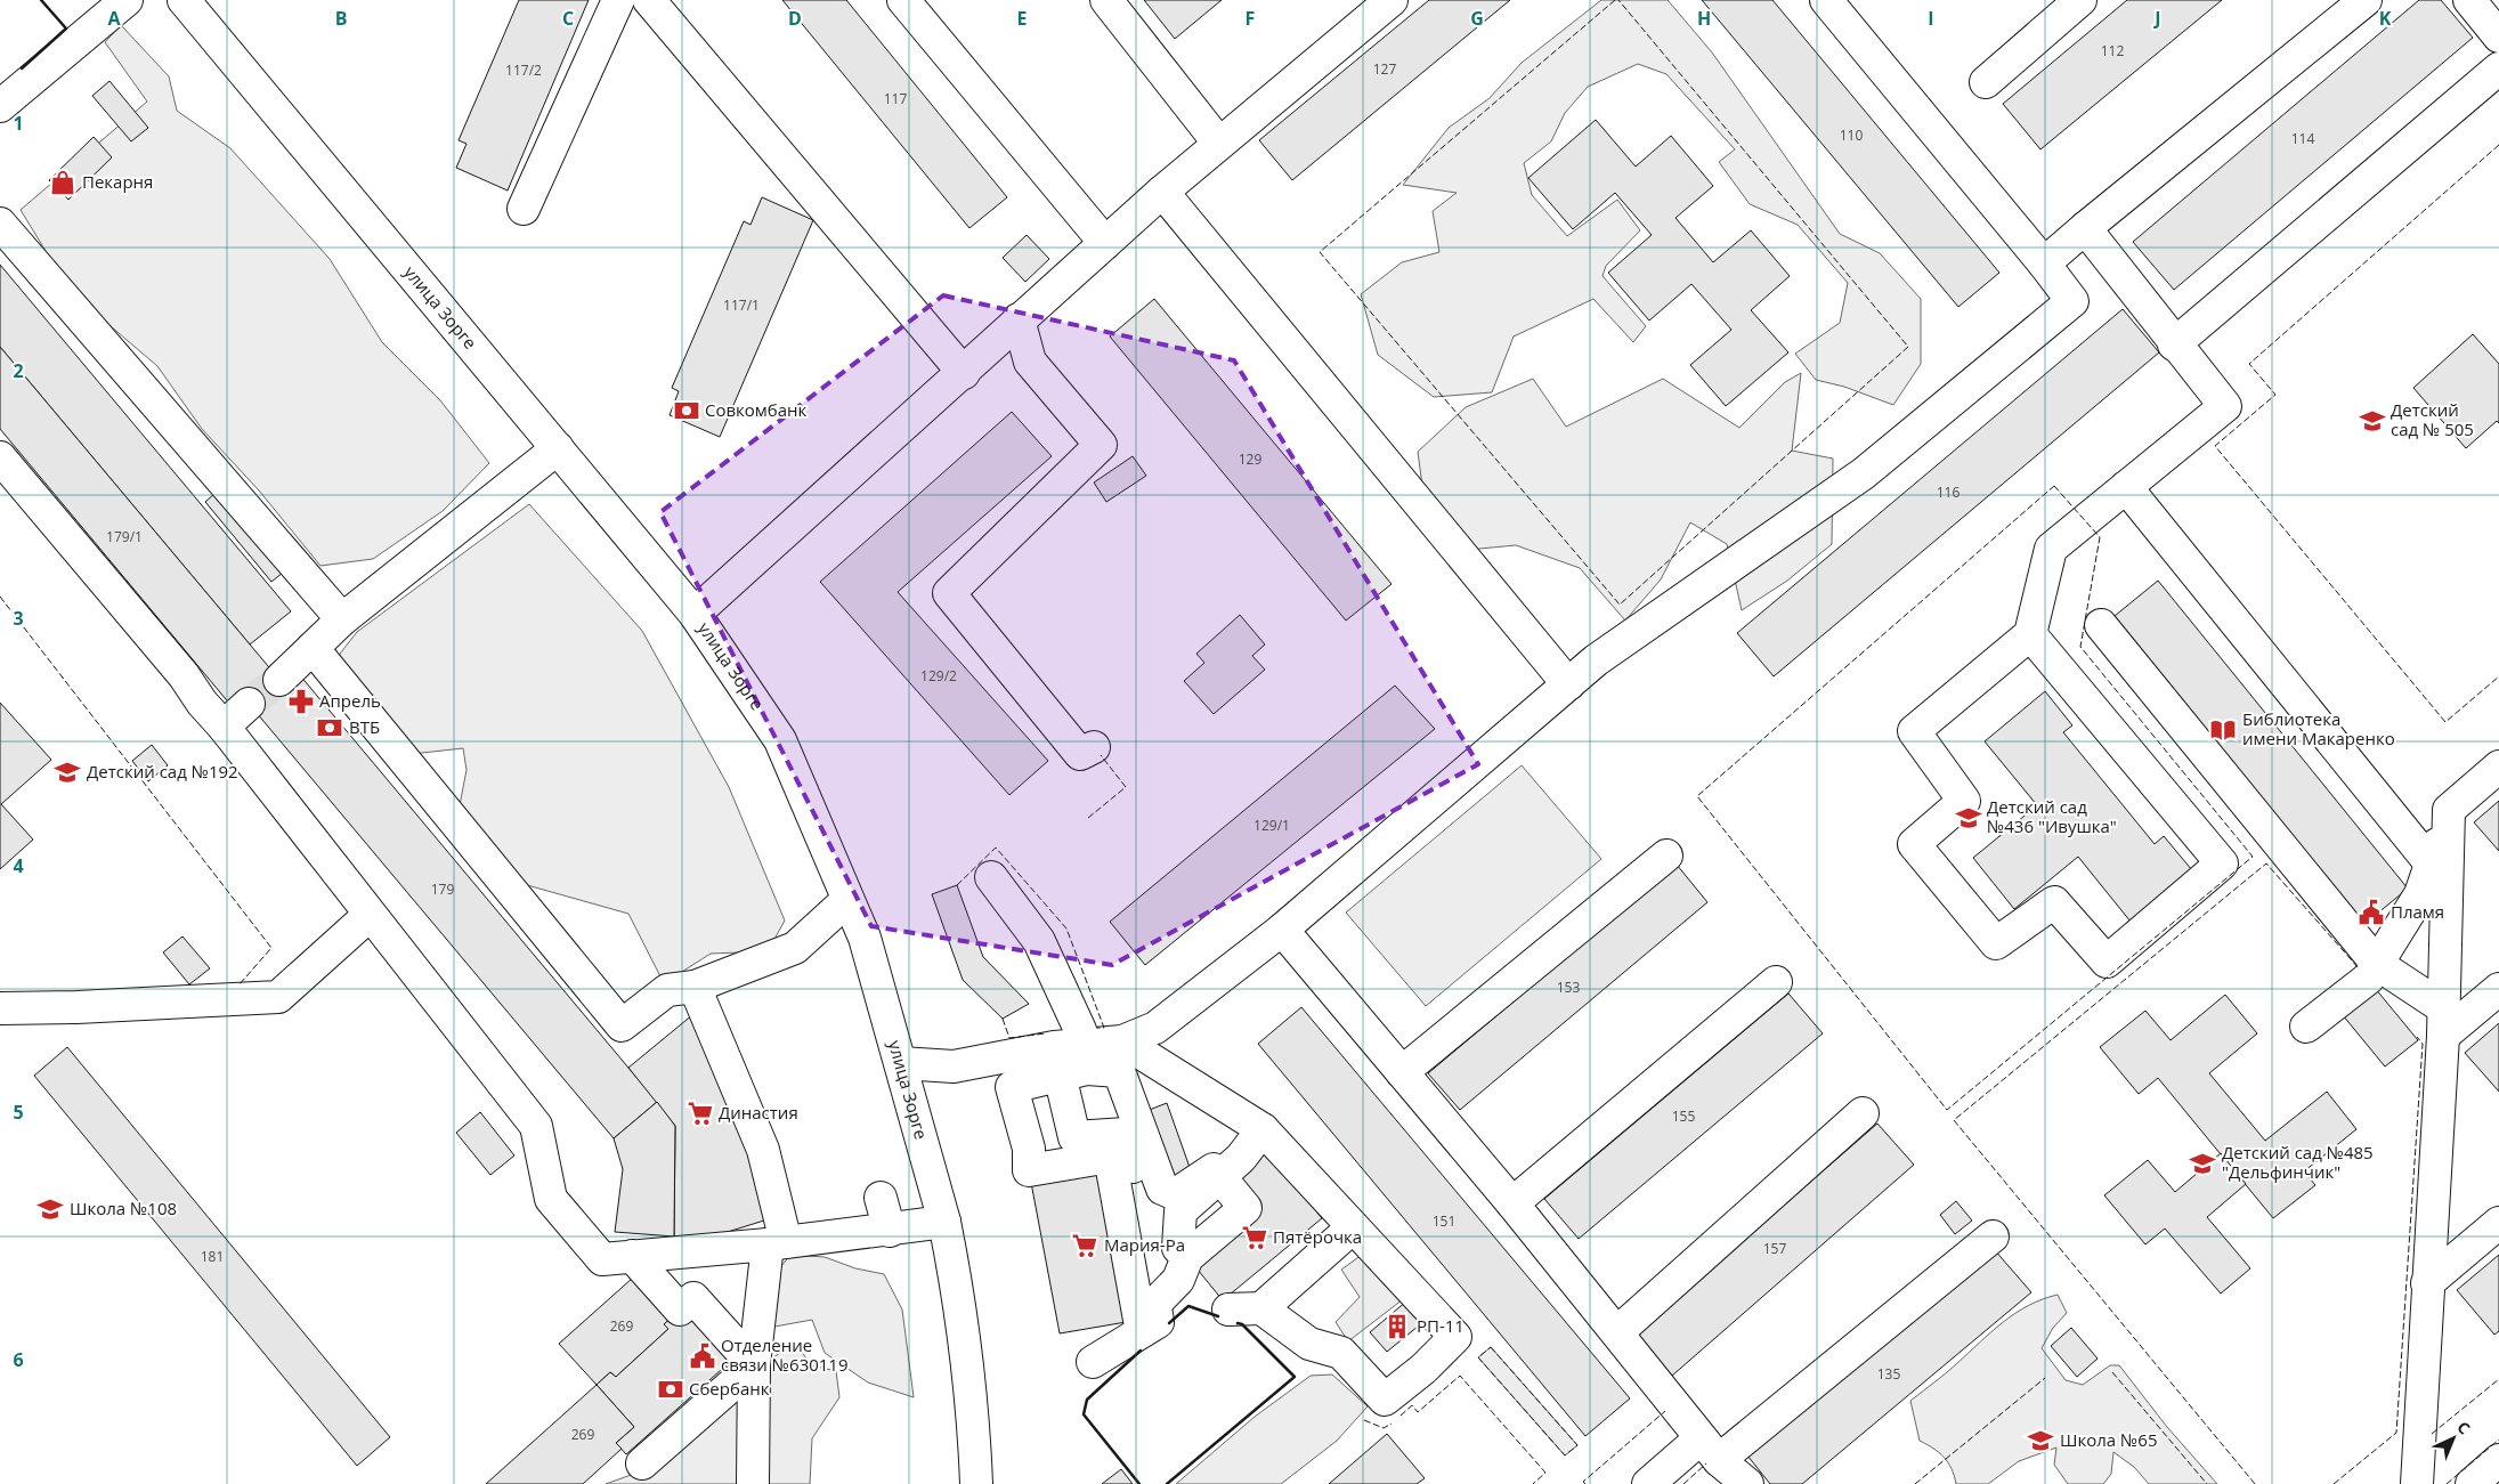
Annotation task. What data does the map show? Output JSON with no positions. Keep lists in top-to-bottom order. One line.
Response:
{"streets":{"street":["улица Зорге"]},"places":{"shop":["Пекарня"],"bank":["Совкомбанк","ВТБ","Сбербанк"],"school or university":["Детский сад № 505","Детский сад №192","Детский сад №436 \"Ивушка\"","Детский сад №485 \"Дельфинчик\"","Школа №108","Школа №65"],"pharmacy":["Апрель"],"library":["Библиотека имени Макаренко"],"public building":["Пламя","Отделение связи №630119"],"supermarket":["Династия","Пятёрочка","Мария-Ра"],"building":["РП-11"]},"house_numbers":["112","127","117/2","117","110","114","117/1","129","116","179/1","129/2","129/1","179","153","155","151","157","181","269","135","269"],"north":"top right","grid":{"columns":["A","B","C","D","E","F","G","H","I","J","K"],"rows":["1","2","3","4","5","6"]}}
